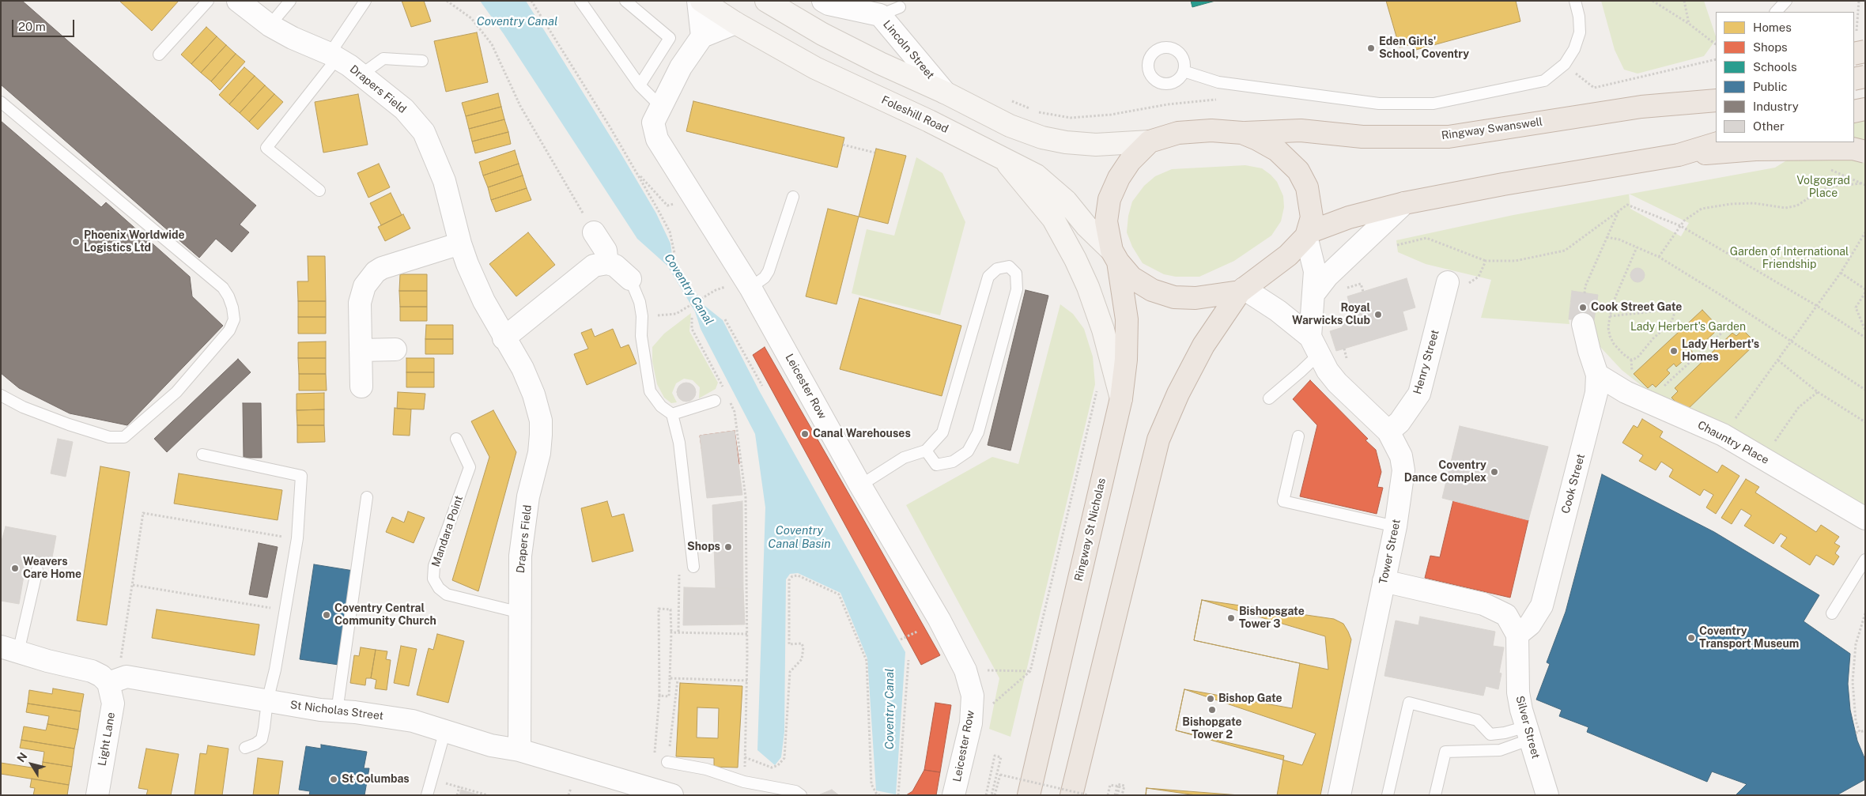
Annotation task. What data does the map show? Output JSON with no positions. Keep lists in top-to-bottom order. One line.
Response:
{"streets":{"highway":["Ringway Swanswell","Ringway St Nicholas"],"main road":["Foleshill Road"],"street":["Lincoln Street","Drapers Field","Henry Street","Leicester Row","Chauntry Place","Cook Street","Tower Street","St Nicholas Street","Silver Street","Light Lane"],"lane":["Mandara Point"]},"crossings":[["Drapers Field","Mandara Point"],["Drapers Field","St Nicholas Street"],["Foleshill Road","Ringway St Nicholas"],["Ringway Swanswell","Ringway St Nicholas"],["Henry Street","Tower Street"],["Chauntry Place","Cook Street"],["Cook Street","Silver Street"],["St Nicholas Street","Light Lane"]],"water":["Coventry Canal","Coventry Canal Basin"],"parks":["Volgograd Place","Garden of International Friendship","Lady Herbert's Garden"],"places":["Eden Girls' School, Coventry","Phoenix Worldwide Logistics Ltd","Cook Street Gate","Royal Warwicks Club","Lady Herbert's Homes","Canal Warehouses","Coventry Dance Complex","Shops","Weavers Care Home","Coventry Central Community Church","Bishopsgate Tower 3","Coventry Transport Museum","Bishop Gate","Bishopgate Tower 2","St Columbas"],"legend":["Homes","Shops","Schools","Public","Industry","Other"],"scale_bar":"20 m","north":"top left"}
